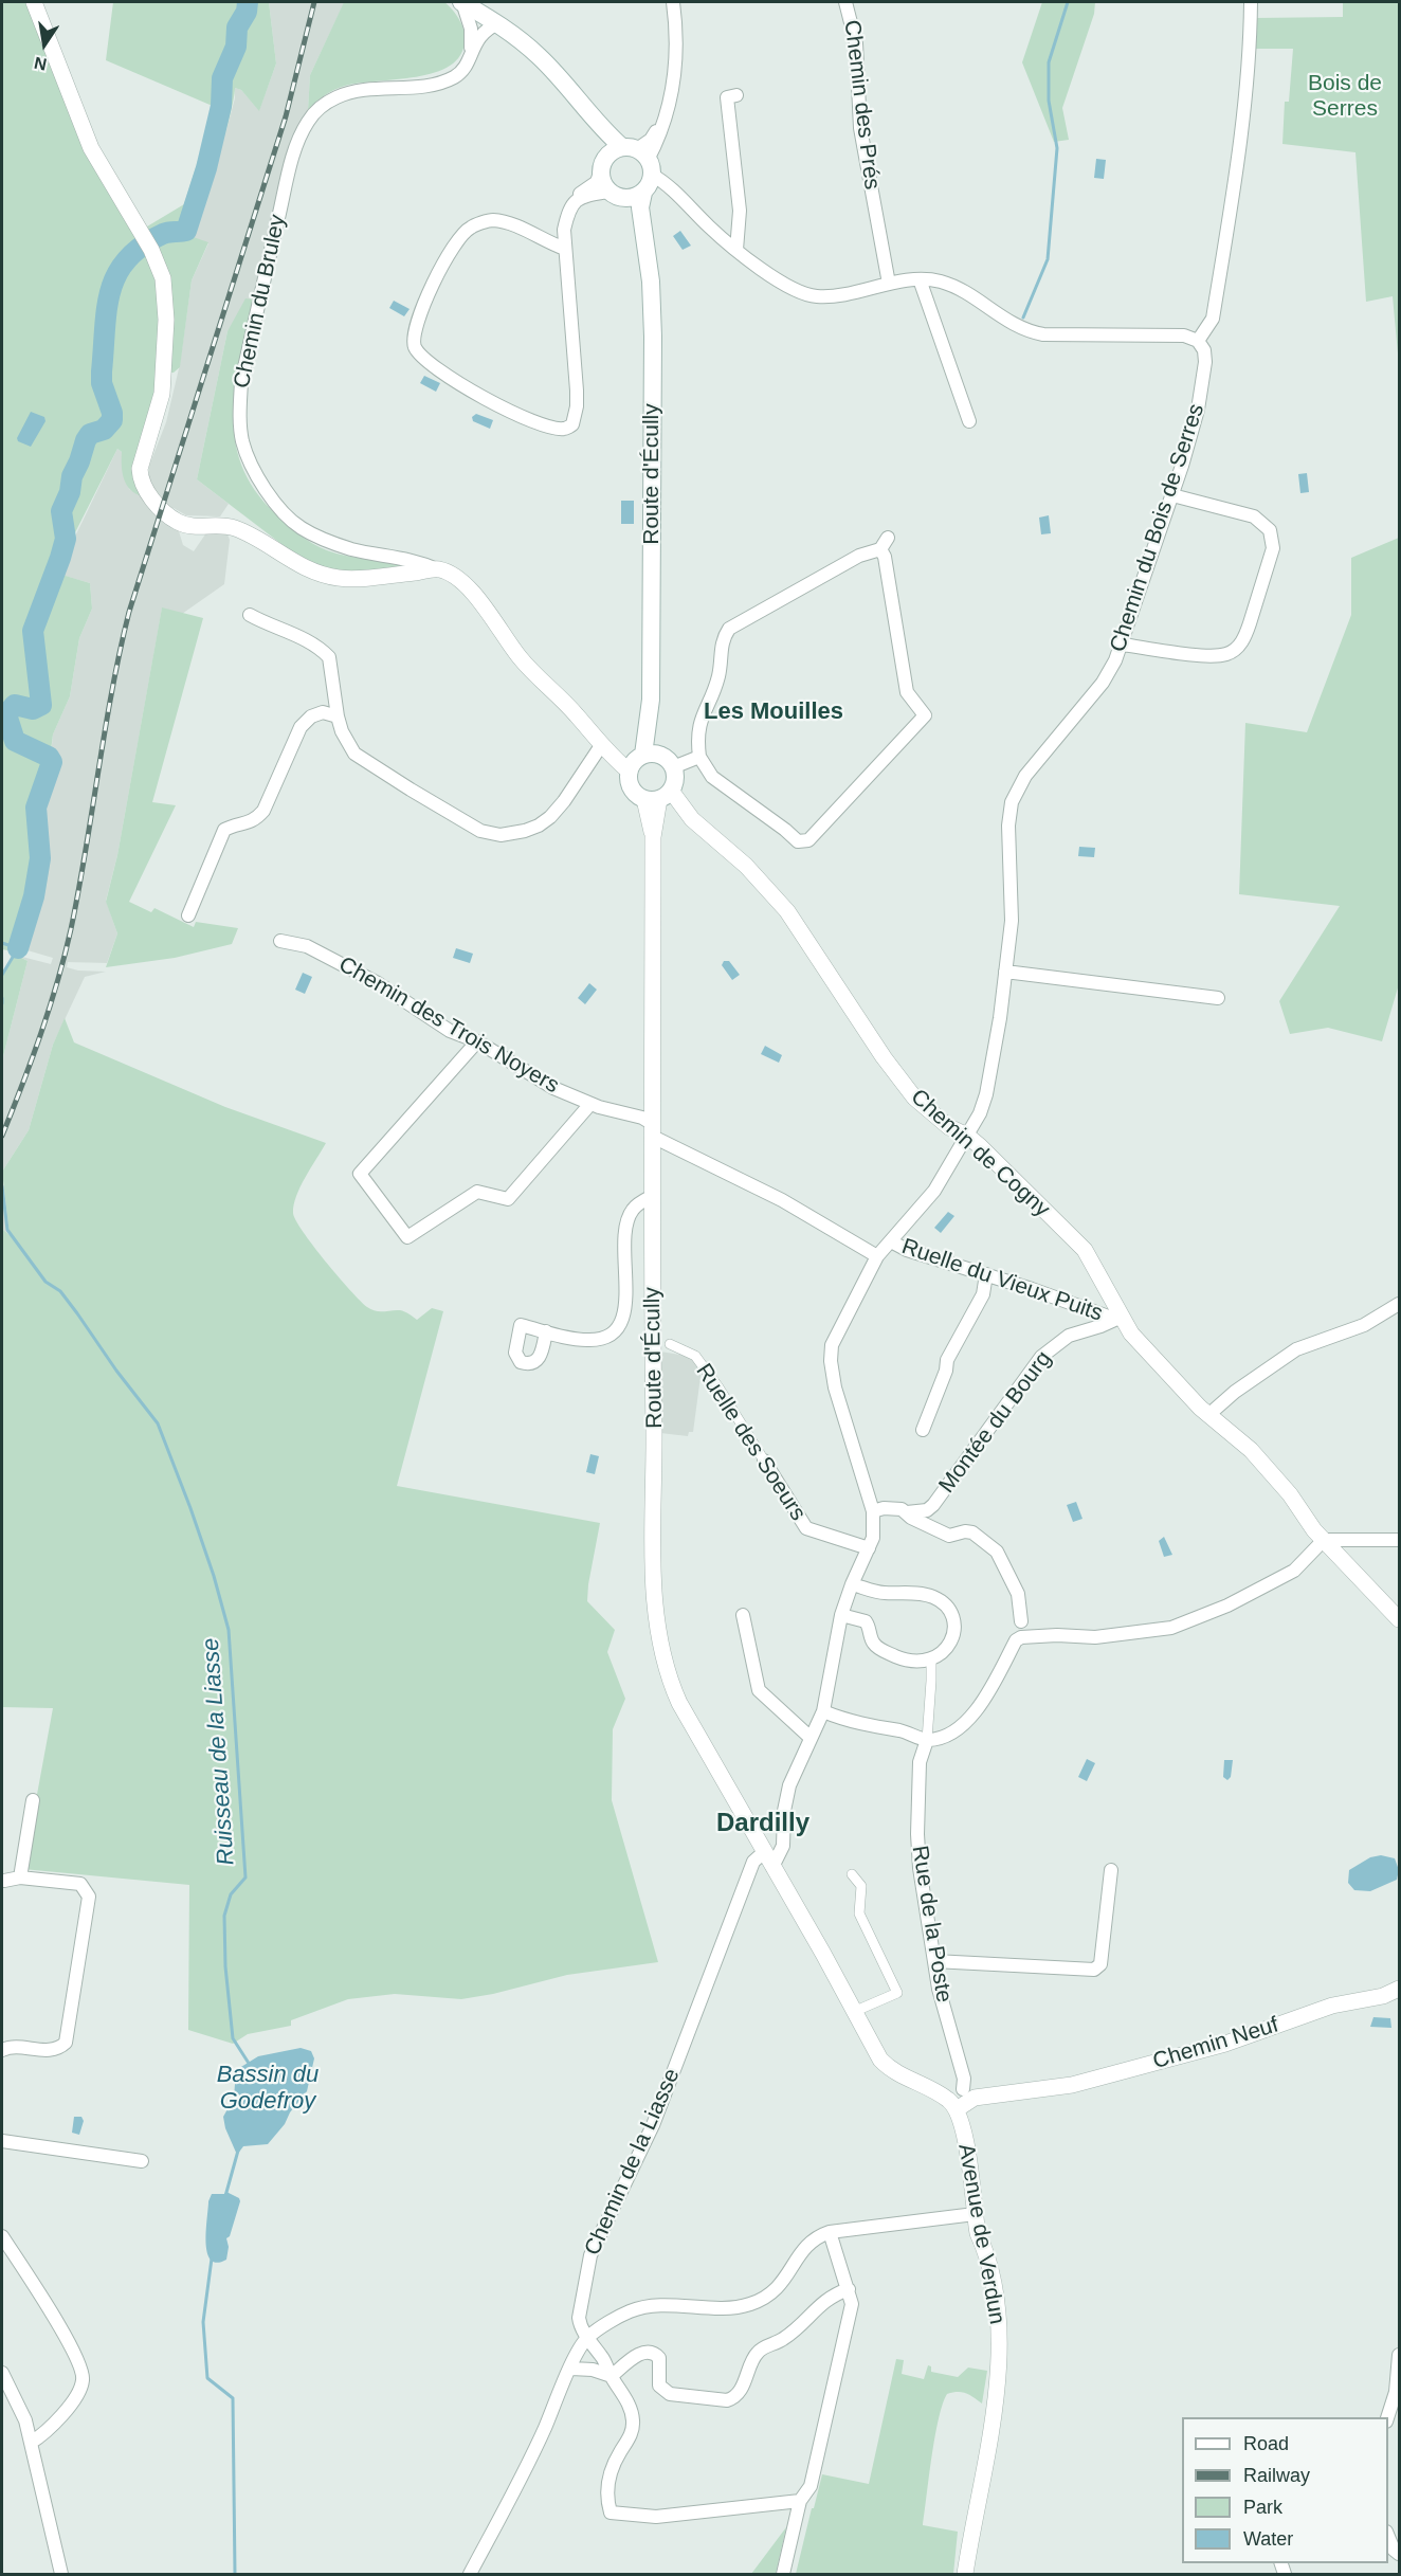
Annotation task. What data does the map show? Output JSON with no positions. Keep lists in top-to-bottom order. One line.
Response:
{"streets":{"main road":["Route d'Écully"],"street":["Chemin des Prés","Chemin du Bruley","Chemin du Bois de Serres","Chemin des Trois Noyers","Chemin de Cogny","Ruelle du Vieux Puits","Montée du Bourg","Ruelle des Soeurs","Rue de la Poste","Chemin Neuf","Chemin de la Liasse","Avenue de Verdun"]},"crossings":[["Route d'Écully","Chemin des Trois Noyers"],["Route d'Écully","Chemin de Cogny"],["Route d'Écully","Chemin de la Liasse"],["Chemin du Bois de Serres","Chemin des Trois Noyers"],["Chemin du Bois de Serres","Chemin de Cogny"],["Chemin du Bois de Serres","Ruelle du Vieux Puits"],["Chemin de Cogny","Ruelle du Vieux Puits"],["Chemin de Cogny","Montée du Bourg"],["Ruelle du Vieux Puits","Montée du Bourg"],["Rue de la Poste","Chemin Neuf"],["Chemin Neuf","Avenue de Verdun"]],"districts":["Les Mouilles","Dardilly"],"water":["Ruisseau de la Liasse","Bassin du Godefroy"],"parks":["Bois de Serres"],"legend":["Road","Railway","Park","Water"],"north":"bottom"}
